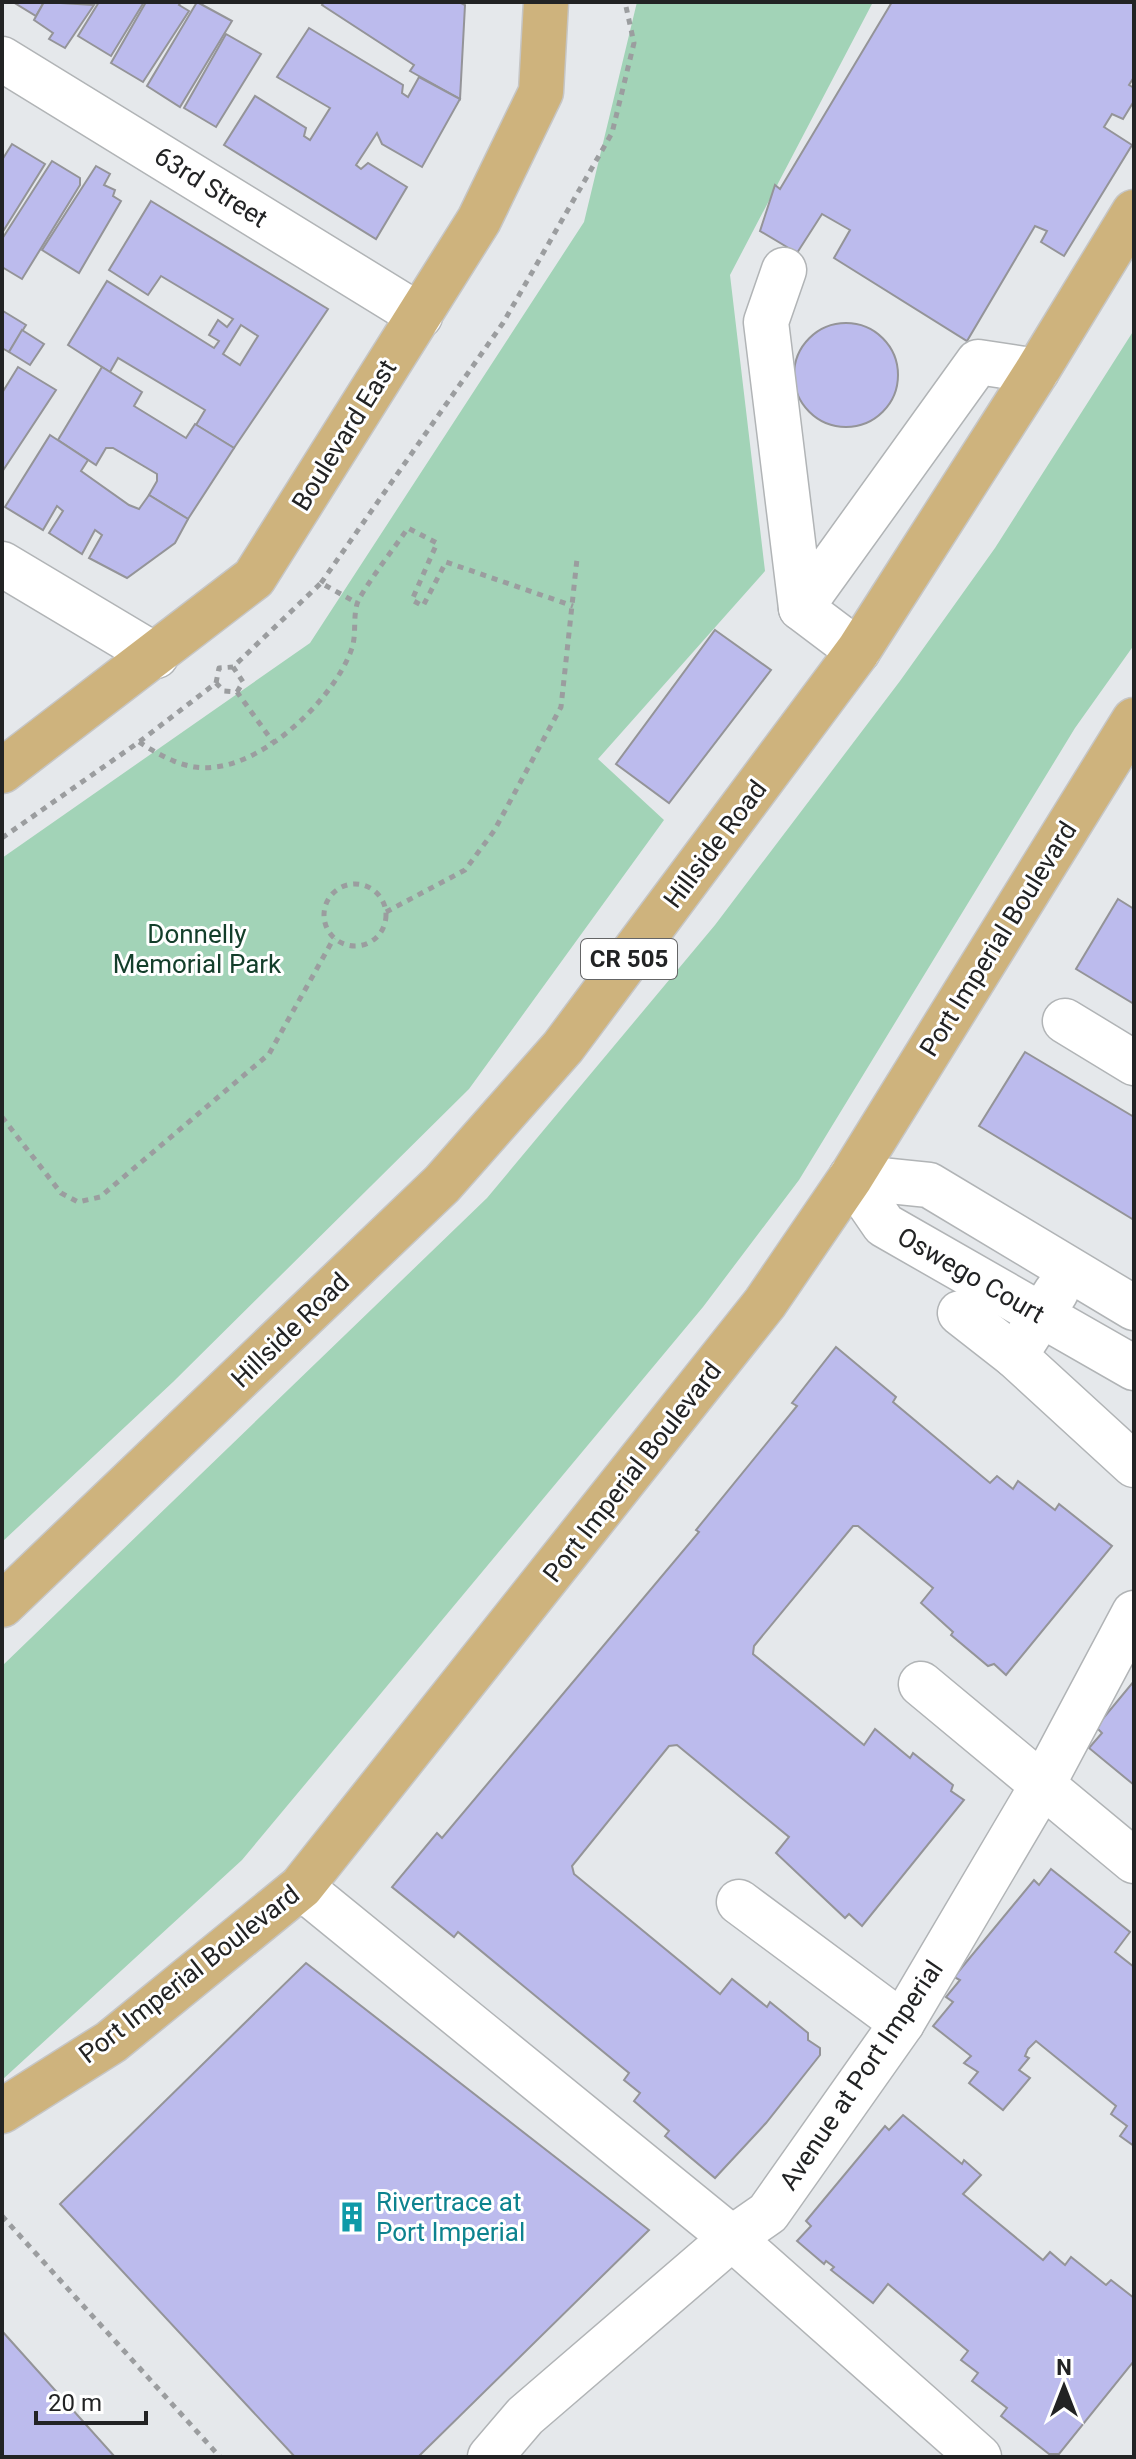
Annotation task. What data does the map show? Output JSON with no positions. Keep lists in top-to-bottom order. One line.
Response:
{"streets":{"main road":["Boulevard East","Hillside Road","Port Imperial Boulevard","CR 505"],"street":["63rd Street","Oswego Court","Avenue at Port Imperial"]},"crossings":[["63rd Street","Boulevard East"],["Port Imperial Boulevard","Oswego Court"]],"parks":["Donnelly Memorial Park"],"places":{"building":["Rivertrace at Port Imperial"]},"scale_bar":"20 m","north":"top"}
